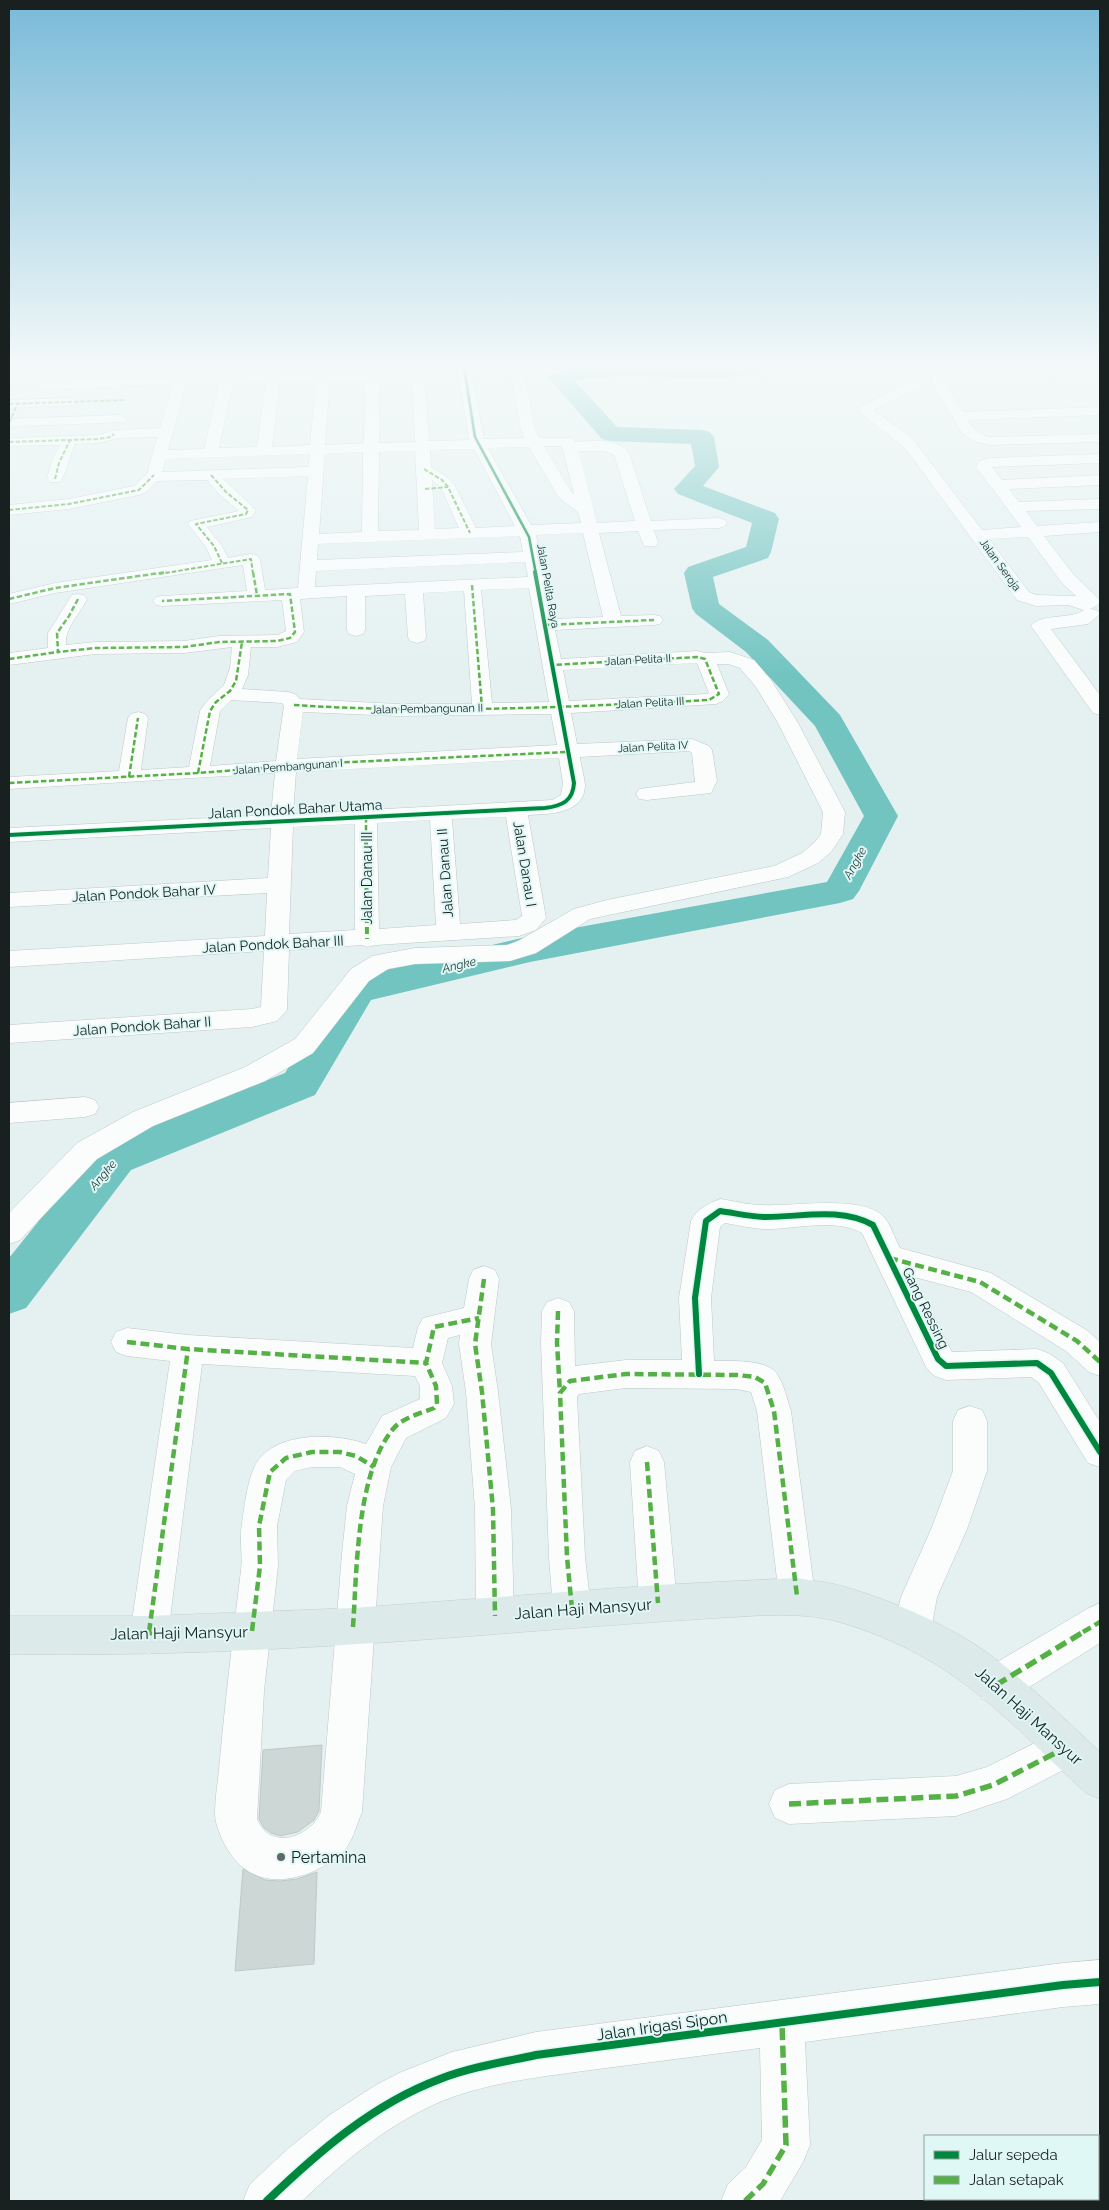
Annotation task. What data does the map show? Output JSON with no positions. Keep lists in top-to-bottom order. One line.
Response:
{"streets":{"main road":["Jalan Haji Mansyur"],"street":["Jalan Seroja","Jalan Pelita Raya","Jalan Pelita II","Jalan Pelita III","Jalan Pembangunan II","Jalan Pelita IV","Jalan Pembangunan I","Jalan Pondok Bahar Utama","Jalan Danau I","Jalan Danau II","Jalan Danau III","Jalan Pondok Bahar IV","Jalan Pondok Bahar III","Jalan Pondok Bahar II","Gang Ressing","Jalan Irigasi Sipon"]},"crossings":[["Jalan Pelita Raya","Jalan Pelita II"],["Jalan Pelita Raya","Jalan Pelita III"],["Jalan Pelita Raya","Jalan Pembangunan II"],["Jalan Pelita Raya","Jalan Pelita IV"],["Jalan Pelita Raya","Jalan Pembangunan I"],["Jalan Pelita Raya","Jalan Pondok Bahar Utama"],["Jalan Pelita II","Jalan Pelita III"],["Jalan Pelita III","Jalan Pembangunan II"],["Jalan Pelita IV","Jalan Pembangunan I"],["Jalan Pondok Bahar Utama","Jalan Danau I"],["Jalan Pondok Bahar Utama","Jalan Danau II"],["Jalan Pondok Bahar Utama","Jalan Danau III"],["Jalan Danau I","Jalan Pondok Bahar III"],["Jalan Danau II","Jalan Pondok Bahar III"],["Jalan Danau III","Jalan Pondok Bahar III"],["Jalan Pondok Bahar III","Jalan Pondok Bahar II"]],"water":["Angke"],"places":["Pertamina"],"legend":["Jalur sepeda","Jalan setapak"]}
